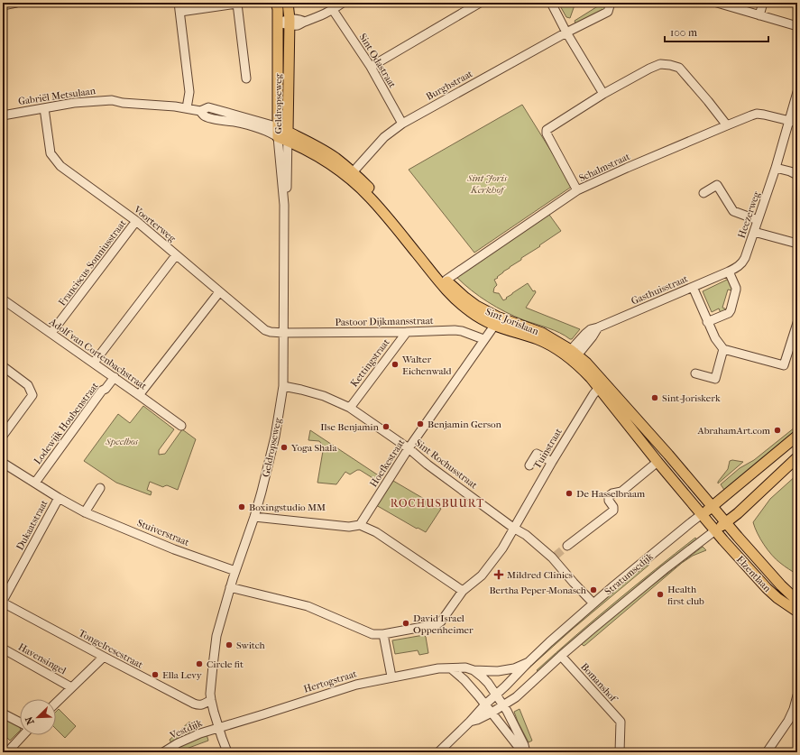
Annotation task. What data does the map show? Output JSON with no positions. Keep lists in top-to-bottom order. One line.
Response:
{"streets":{"main road":["Geldropseweg","Sint Jorislaan","Stratumsedijk","Elzentlaan"],"street":["Sint Odastraat","Burghstraat","Gabriël Metsulaan","Schalmstraat","Heezerweg","Voorterweg","Franciscus Sonniusstraat","Gasthuisstraat","Pastoor Dijkmansstraat","Adolf van Cortenbachstraat","Kettingstraat","Lodewijk Houbenstraat","Tuinstraat","Hoefkestraat","Sint Rochusstraat","Dukaatstraat","Stuiverstraat","Tongelresestraat","Havensingel","Hertogstraat","Bomanshof","Vestdijk"]},"crossings":[["Sint Odastraat","Burghstraat"],["Burghstraat","Sint Jorislaan"],["Gabriël Metsulaan","Geldropseweg"],["Gabriël Metsulaan","Voorterweg"],["Gabriël Metsulaan","Sint Jorislaan"],["Geldropseweg","Voorterweg"],["Geldropseweg","Pastoor Dijkmansstraat"],["Geldropseweg","Sint Jorislaan"],["Geldropseweg","Tuinstraat"],["Geldropseweg","Sint Rochusstraat"],["Geldropseweg","Stuiverstraat"],["Geldropseweg","Tongelresestraat"],["Geldropseweg","Hertogstraat"],["Geldropseweg","Vestdijk"],["Schalmstraat","Heezerweg"],["Schalmstraat","Sint Jorislaan"],["Heezerweg","Gasthuisstraat"],["Voorterweg","Franciscus Sonniusstraat"],["Voorterweg","Pastoor Dijkmansstraat"],["Franciscus Sonniusstraat","Adolf van Cortenbachstraat"],["Gasthuisstraat","Sint Jorislaan"],["Pastoor Dijkmansstraat","Kettingstraat"],["Pastoor Dijkmansstraat","Hoefkestraat"],["Sint Jorislaan","Tuinstraat"],["Sint Jorislaan","Hoefkestraat"],["Sint Jorislaan","Stratumsedijk"],["Sint Jorislaan","Elzentlaan"],["Adolf van Cortenbachstraat","Lodewijk Houbenstraat"],["Kettingstraat","Sint Rochusstraat"],["Lodewijk Houbenstraat","Stuiverstraat"],["Tuinstraat","Sint Rochusstraat"],["Hoefkestraat","Sint Rochusstraat"],["Sint Rochusstraat","Stratumsedijk"],["Dukaatstraat","Stuiverstraat"],["Dukaatstraat","Tongelresestraat"],["Stratumsedijk","Elzentlaan"],["Stratumsedijk","Hertogstraat"],["Stratumsedijk","Bomanshof"],["Hertogstraat","Vestdijk"]],"districts":["ROCHUSBUURT"],"parks":["Sint Joris Kerkhof","Speelbos"],"places":{"other":["Walter Eichenwald","Sint-Joriskerk","Benjamin Gerson","Ilse Benjamin","AbrahamArt.com","Yoga Shala","De Hasselbraam","Boxingstudio MM","Bertha Peper-Monasch","Health first club","David Israel Oppenheimer","Switch","Circle fit","Ella Levy"],"health":["Mildred Clinics"]},"scale_bar":"100 m","north":"bottom left"}
